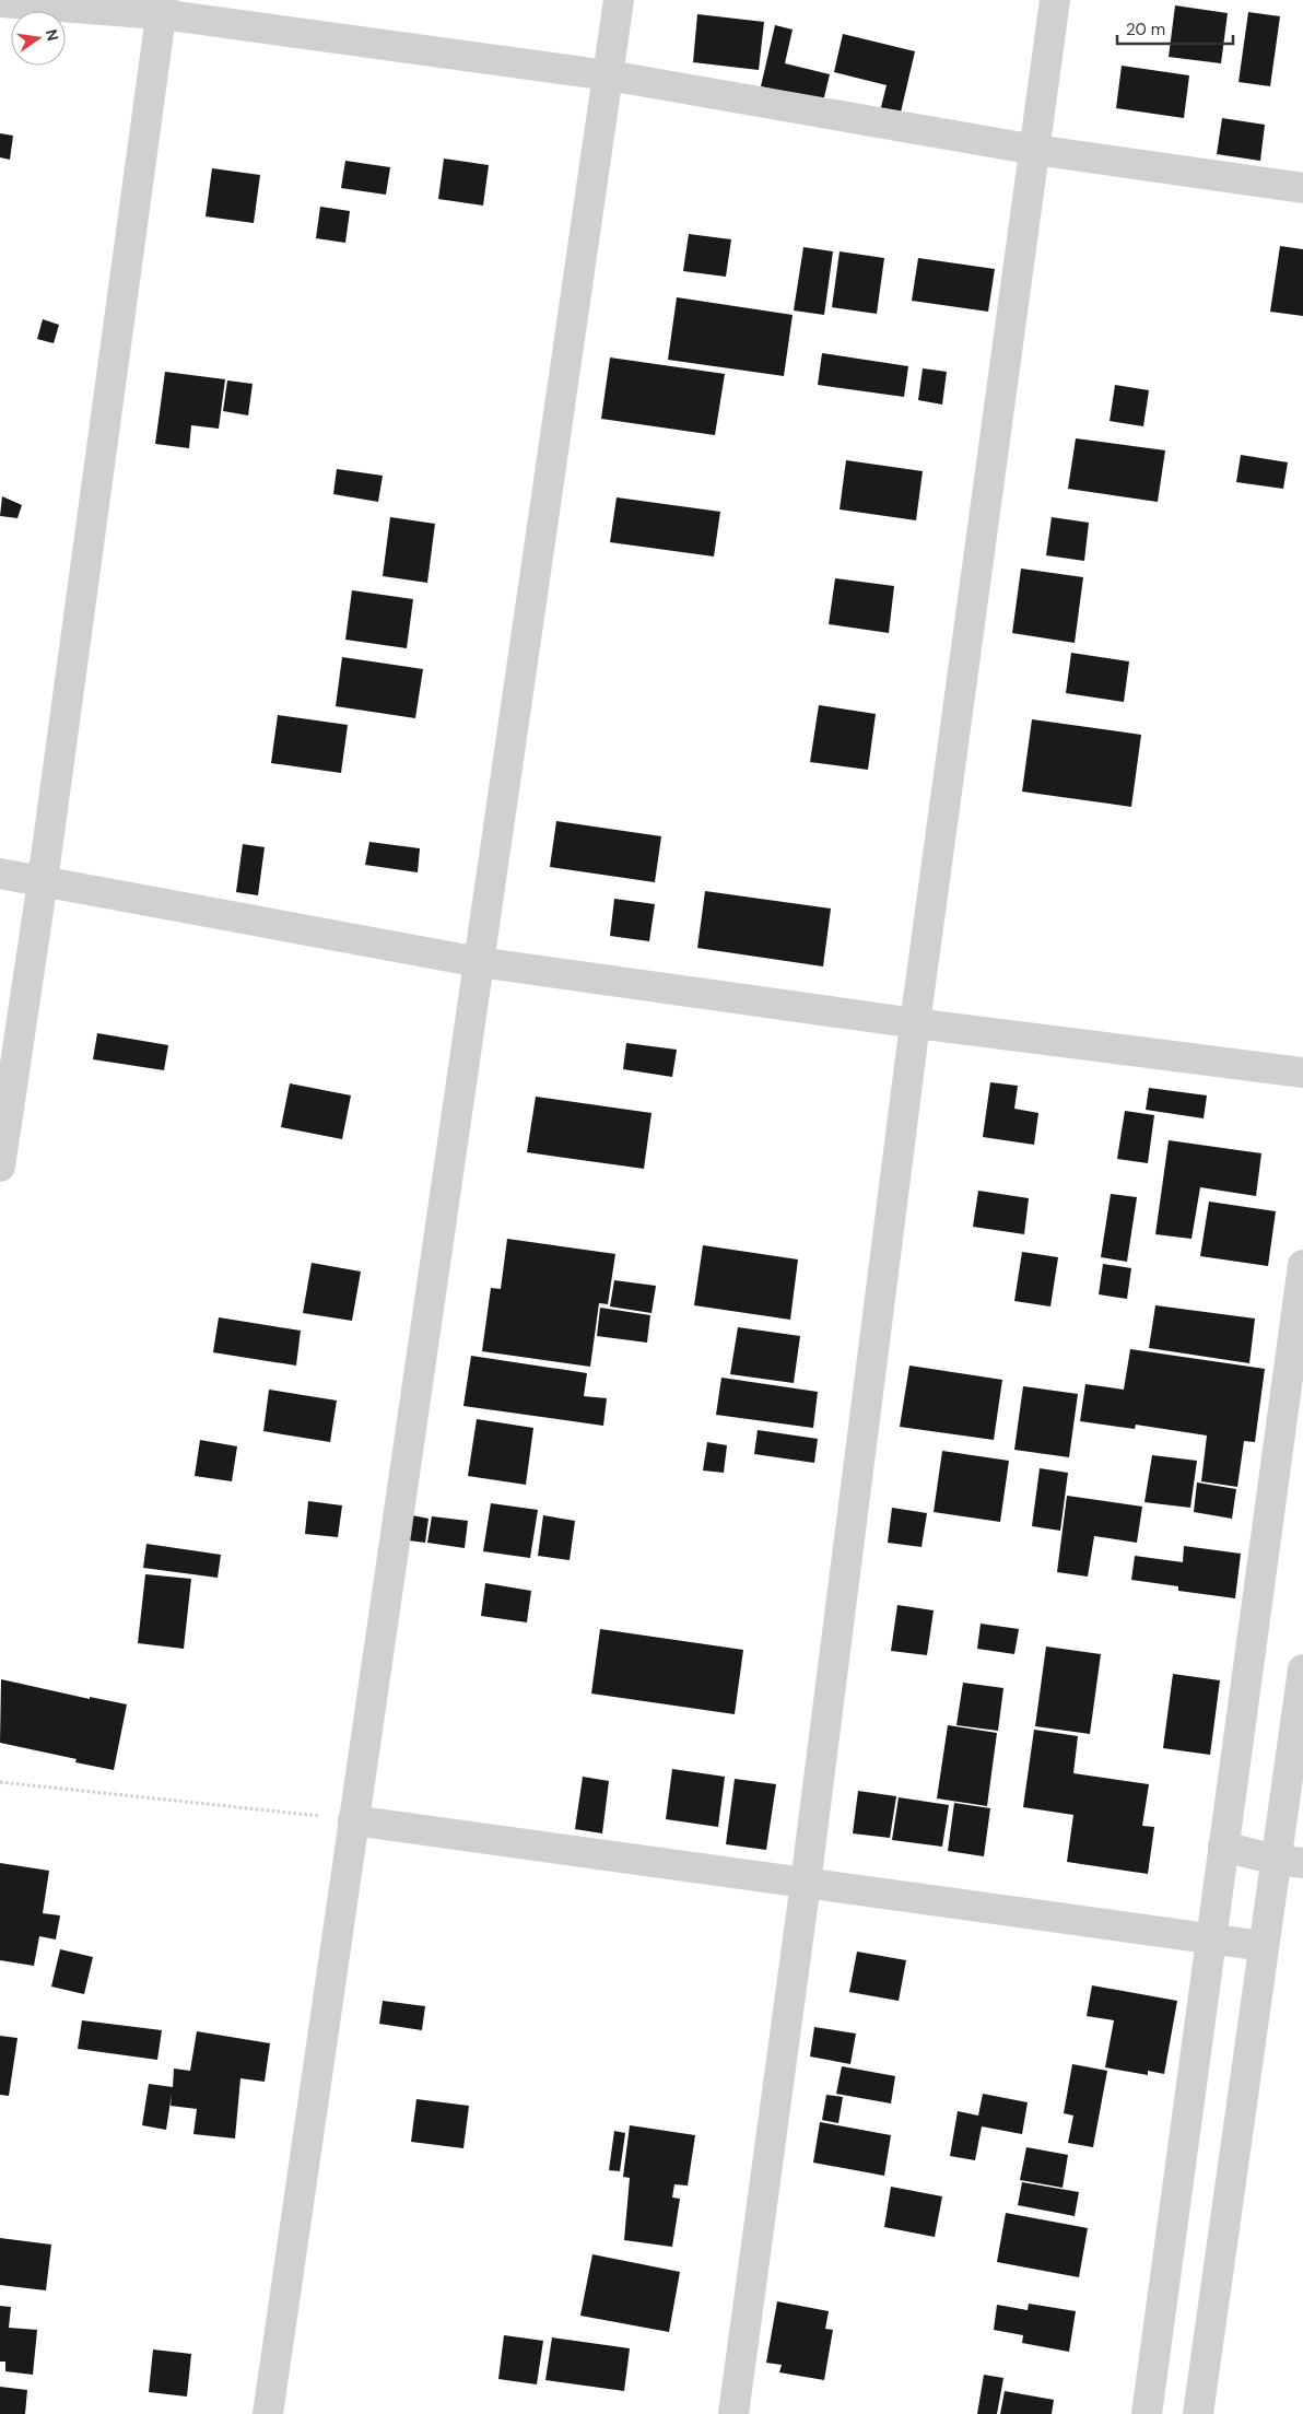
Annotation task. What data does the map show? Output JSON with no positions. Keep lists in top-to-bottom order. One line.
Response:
{"scale_bar":"20 m","north":"right"}
